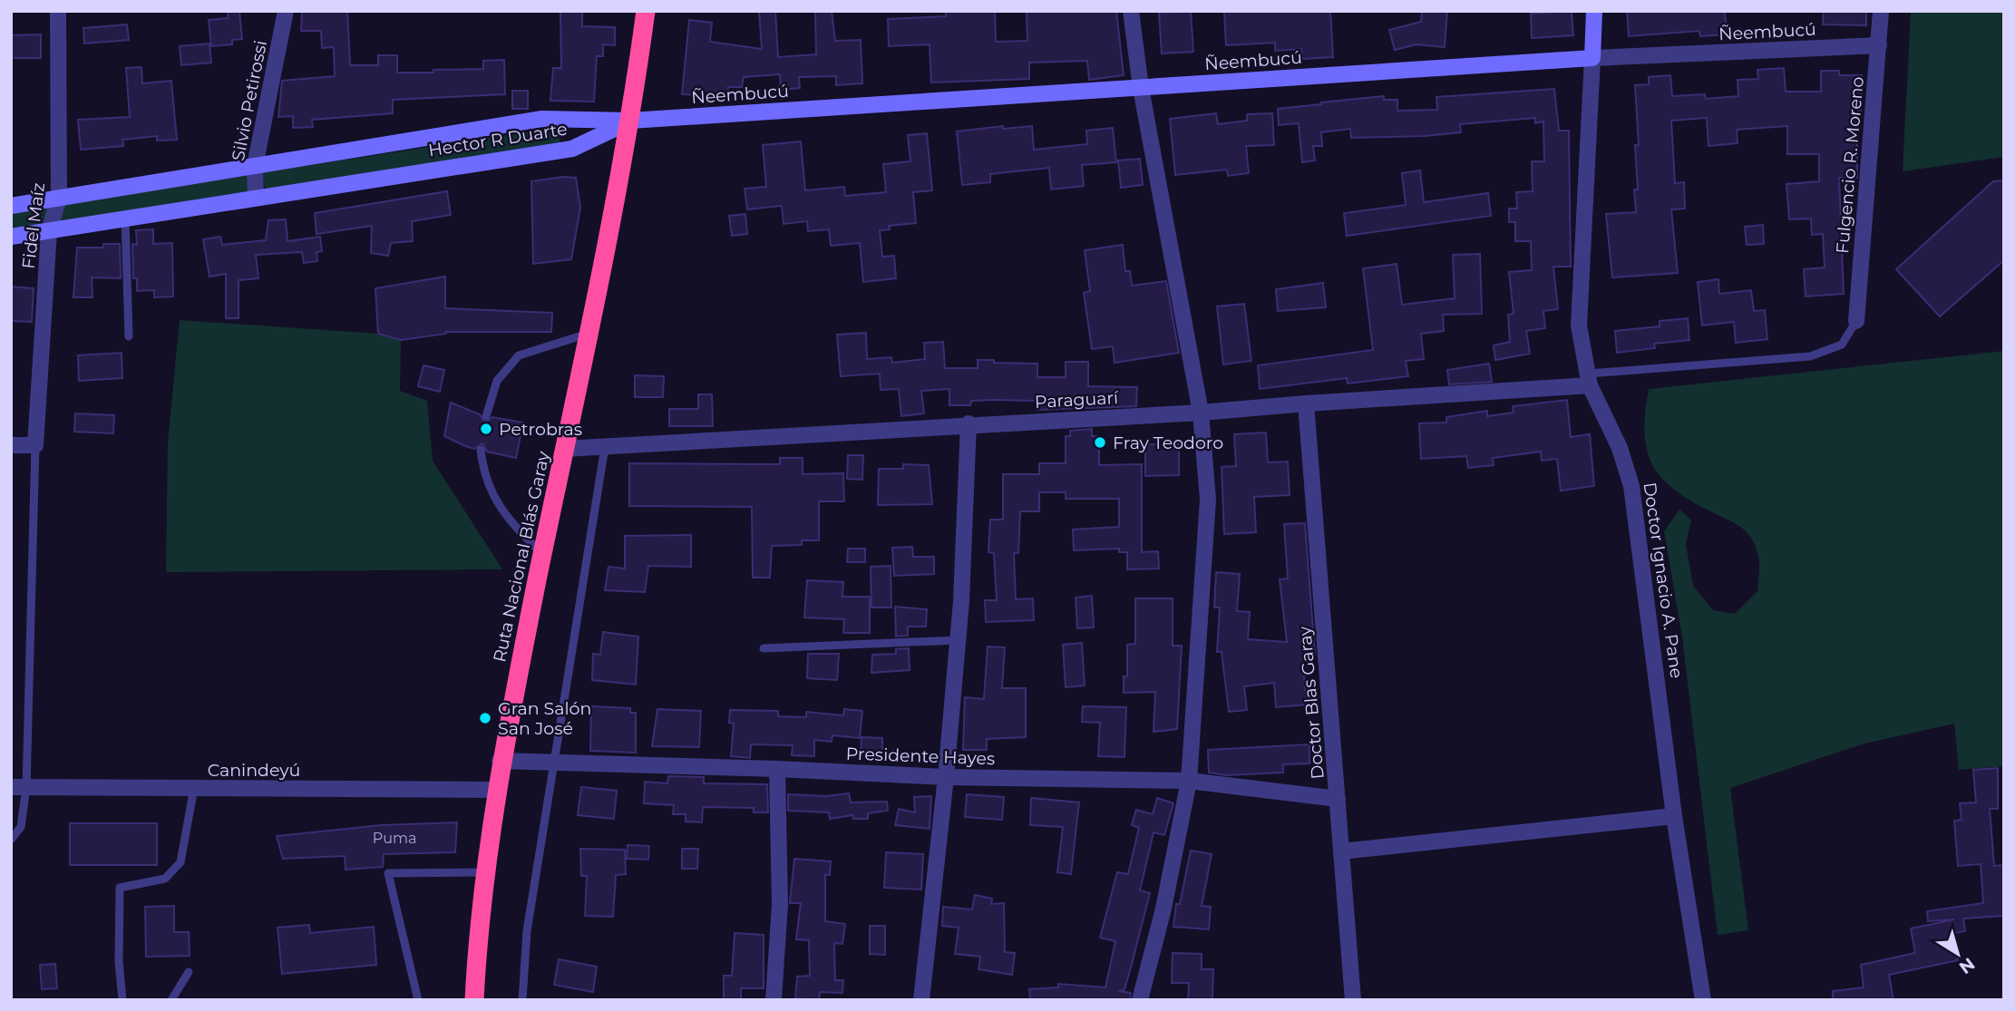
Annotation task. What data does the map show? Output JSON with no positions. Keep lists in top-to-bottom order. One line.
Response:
{"streets":{"highway":["Ruta Nacional Blás Garay"],"street":["Ñeembucú","Silvio Petirossi","Hector R Duarte","Fulgencio R. Moreno","Fidel Maíz","Paraguarí","Doctor Ignacio A. Pane","Doctor Blas Garay","Presidente Hayes","Canindeyú"]},"crossings":[["Ñeembucú","Hector R Duarte"],["Ñeembucú","Fulgencio R. Moreno"],["Ñeembucú","Ruta Nacional Blás Garay"],["Ñeembucú","Doctor Ignacio A. Pane"],["Silvio Petirossi","Hector R Duarte"],["Hector R Duarte","Fidel Maíz"],["Hector R Duarte","Ruta Nacional Blás Garay"],["Paraguarí","Ruta Nacional Blás Garay"],["Paraguarí","Doctor Ignacio A. Pane"],["Paraguarí","Doctor Blas Garay"],["Ruta Nacional Blás Garay","Presidente Hayes"],["Ruta Nacional Blás Garay","Canindeyú"],["Doctor Blas Garay","Presidente Hayes"]],"places":["Petrobras","Fray Teodoro","Gran Salón San José"],"house_numbers":["Puma"],"north":"bottom right"}
